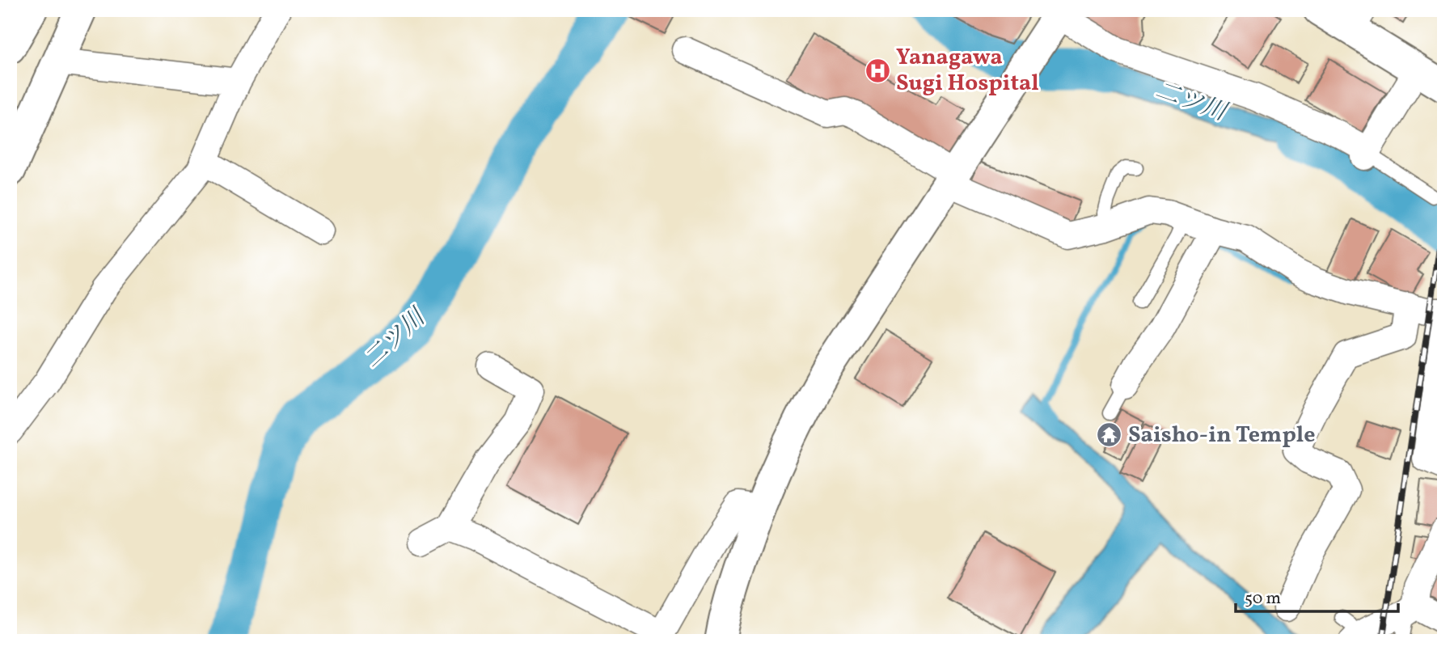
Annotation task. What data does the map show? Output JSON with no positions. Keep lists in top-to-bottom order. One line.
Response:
{"water":["二ツ川"],"places":{"hospital":["Yanagawa Sugi Hospital"],"temple":["Saisho-in Temple"]},"scale_bar":"50 m"}
